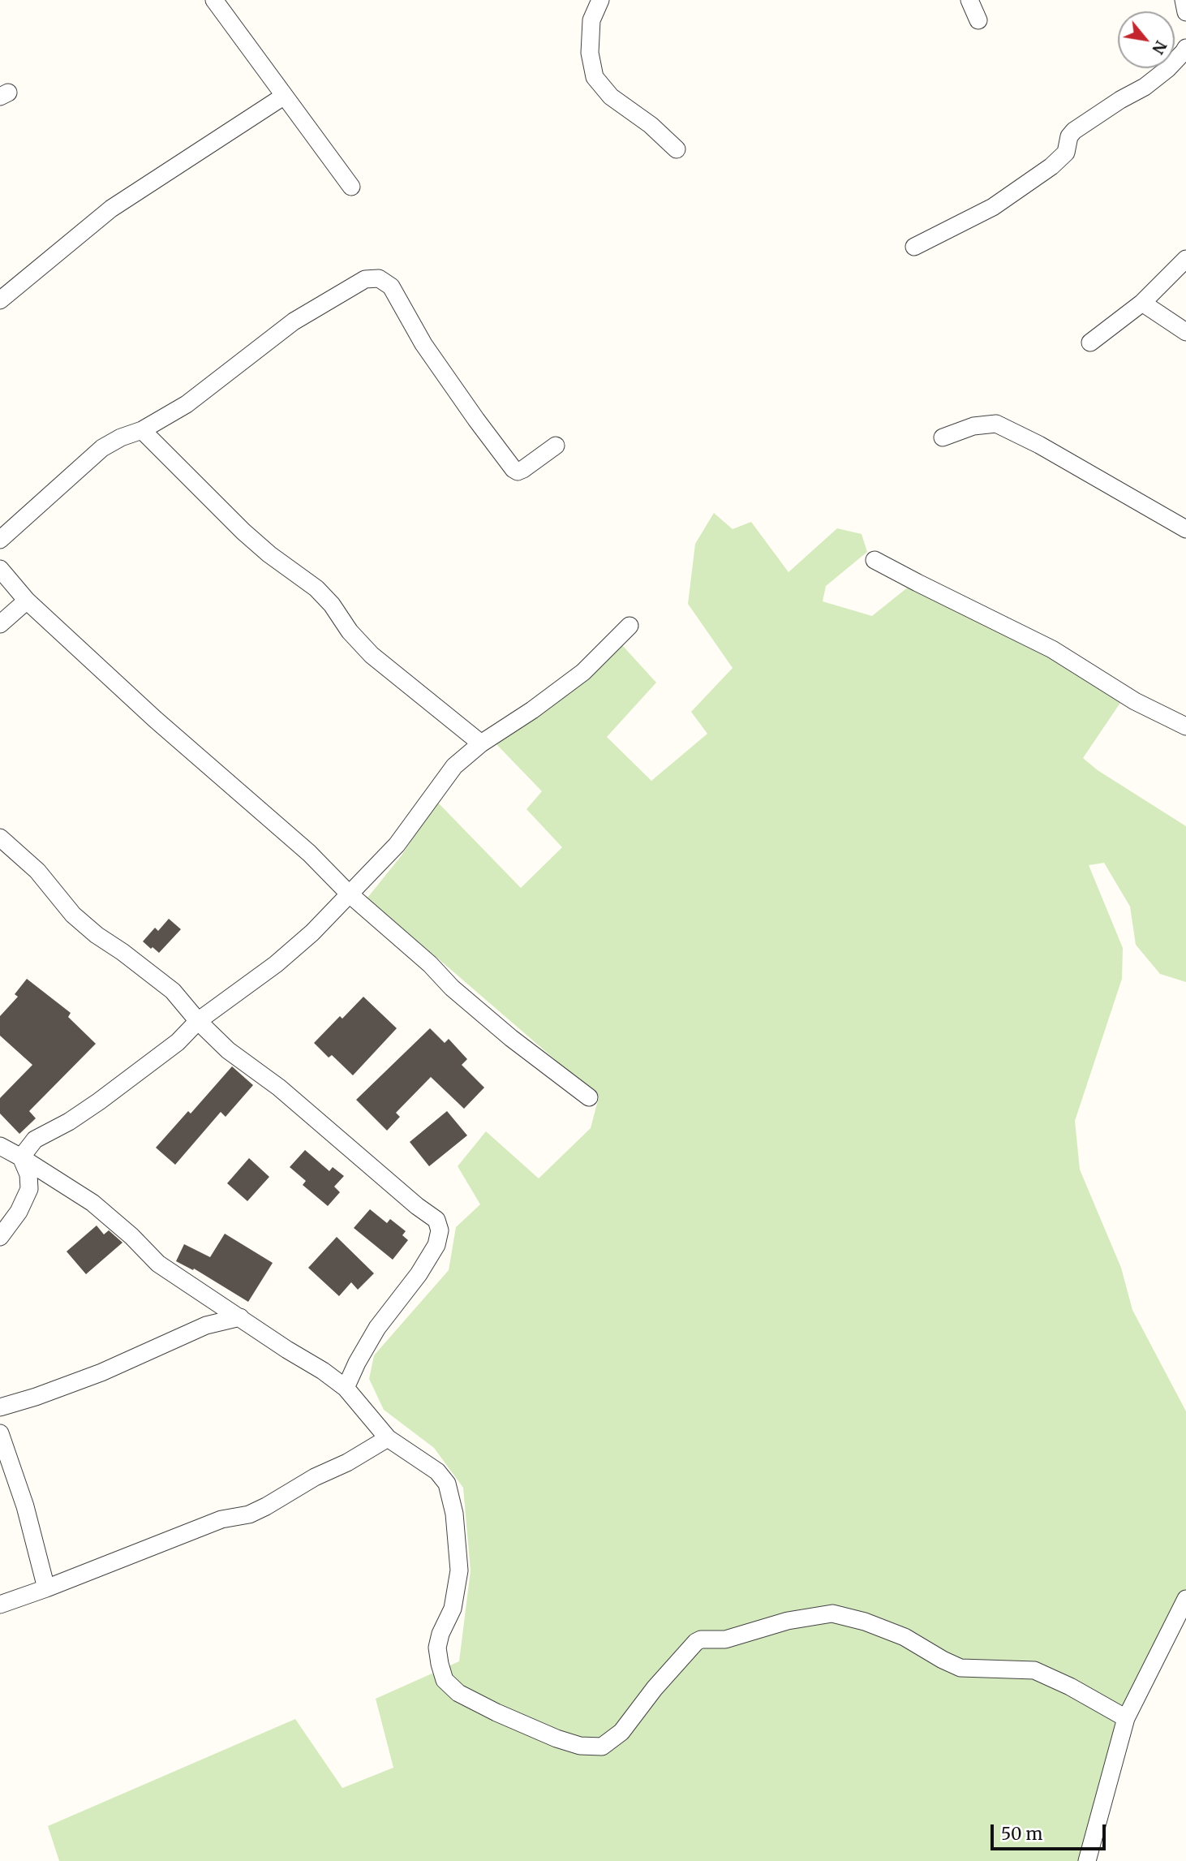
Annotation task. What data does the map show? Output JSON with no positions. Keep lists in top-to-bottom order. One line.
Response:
{"scale_bar":"50 m","north":"bottom right"}
